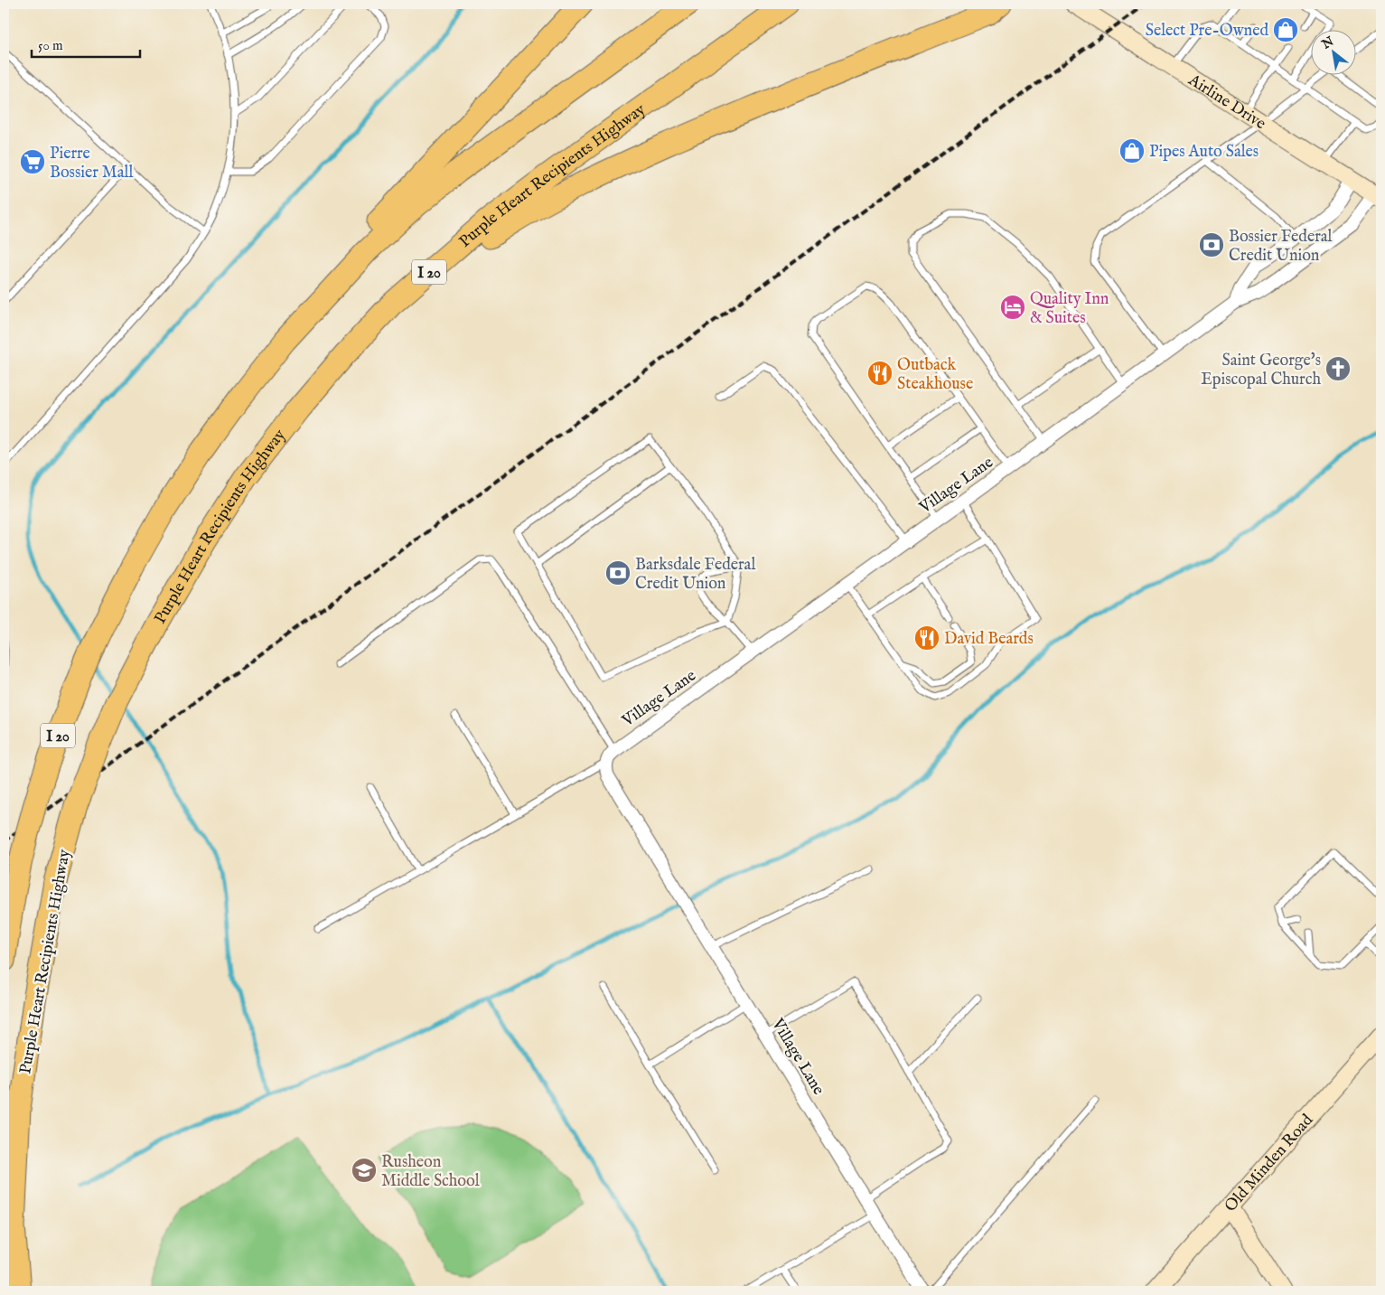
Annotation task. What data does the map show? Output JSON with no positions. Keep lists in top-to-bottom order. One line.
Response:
{"streets":{"highway":["Purple Heart Recipients Highway","I 20"],"main road":["Airline Drive","Old Minden Road"],"street":["Village Lane"]},"crossings":[["Airline Drive","Village Lane"]],"places":{"shop":["Select Pre-Owned","Pipes Auto Sales"],"supermarket":["Pierre Bossier Mall"],"bank":["Bossier Federal Credit Union","Barksdale Federal Credit Union"],"hotel":["Quality Inn & Suites"],"church":["Saint George's Episcopal Church"],"restaurant":["Outback Steakhouse","David Beards"],"school or university":["Rusheon Middle School"]},"scale_bar":"50 m","north":"top left"}
